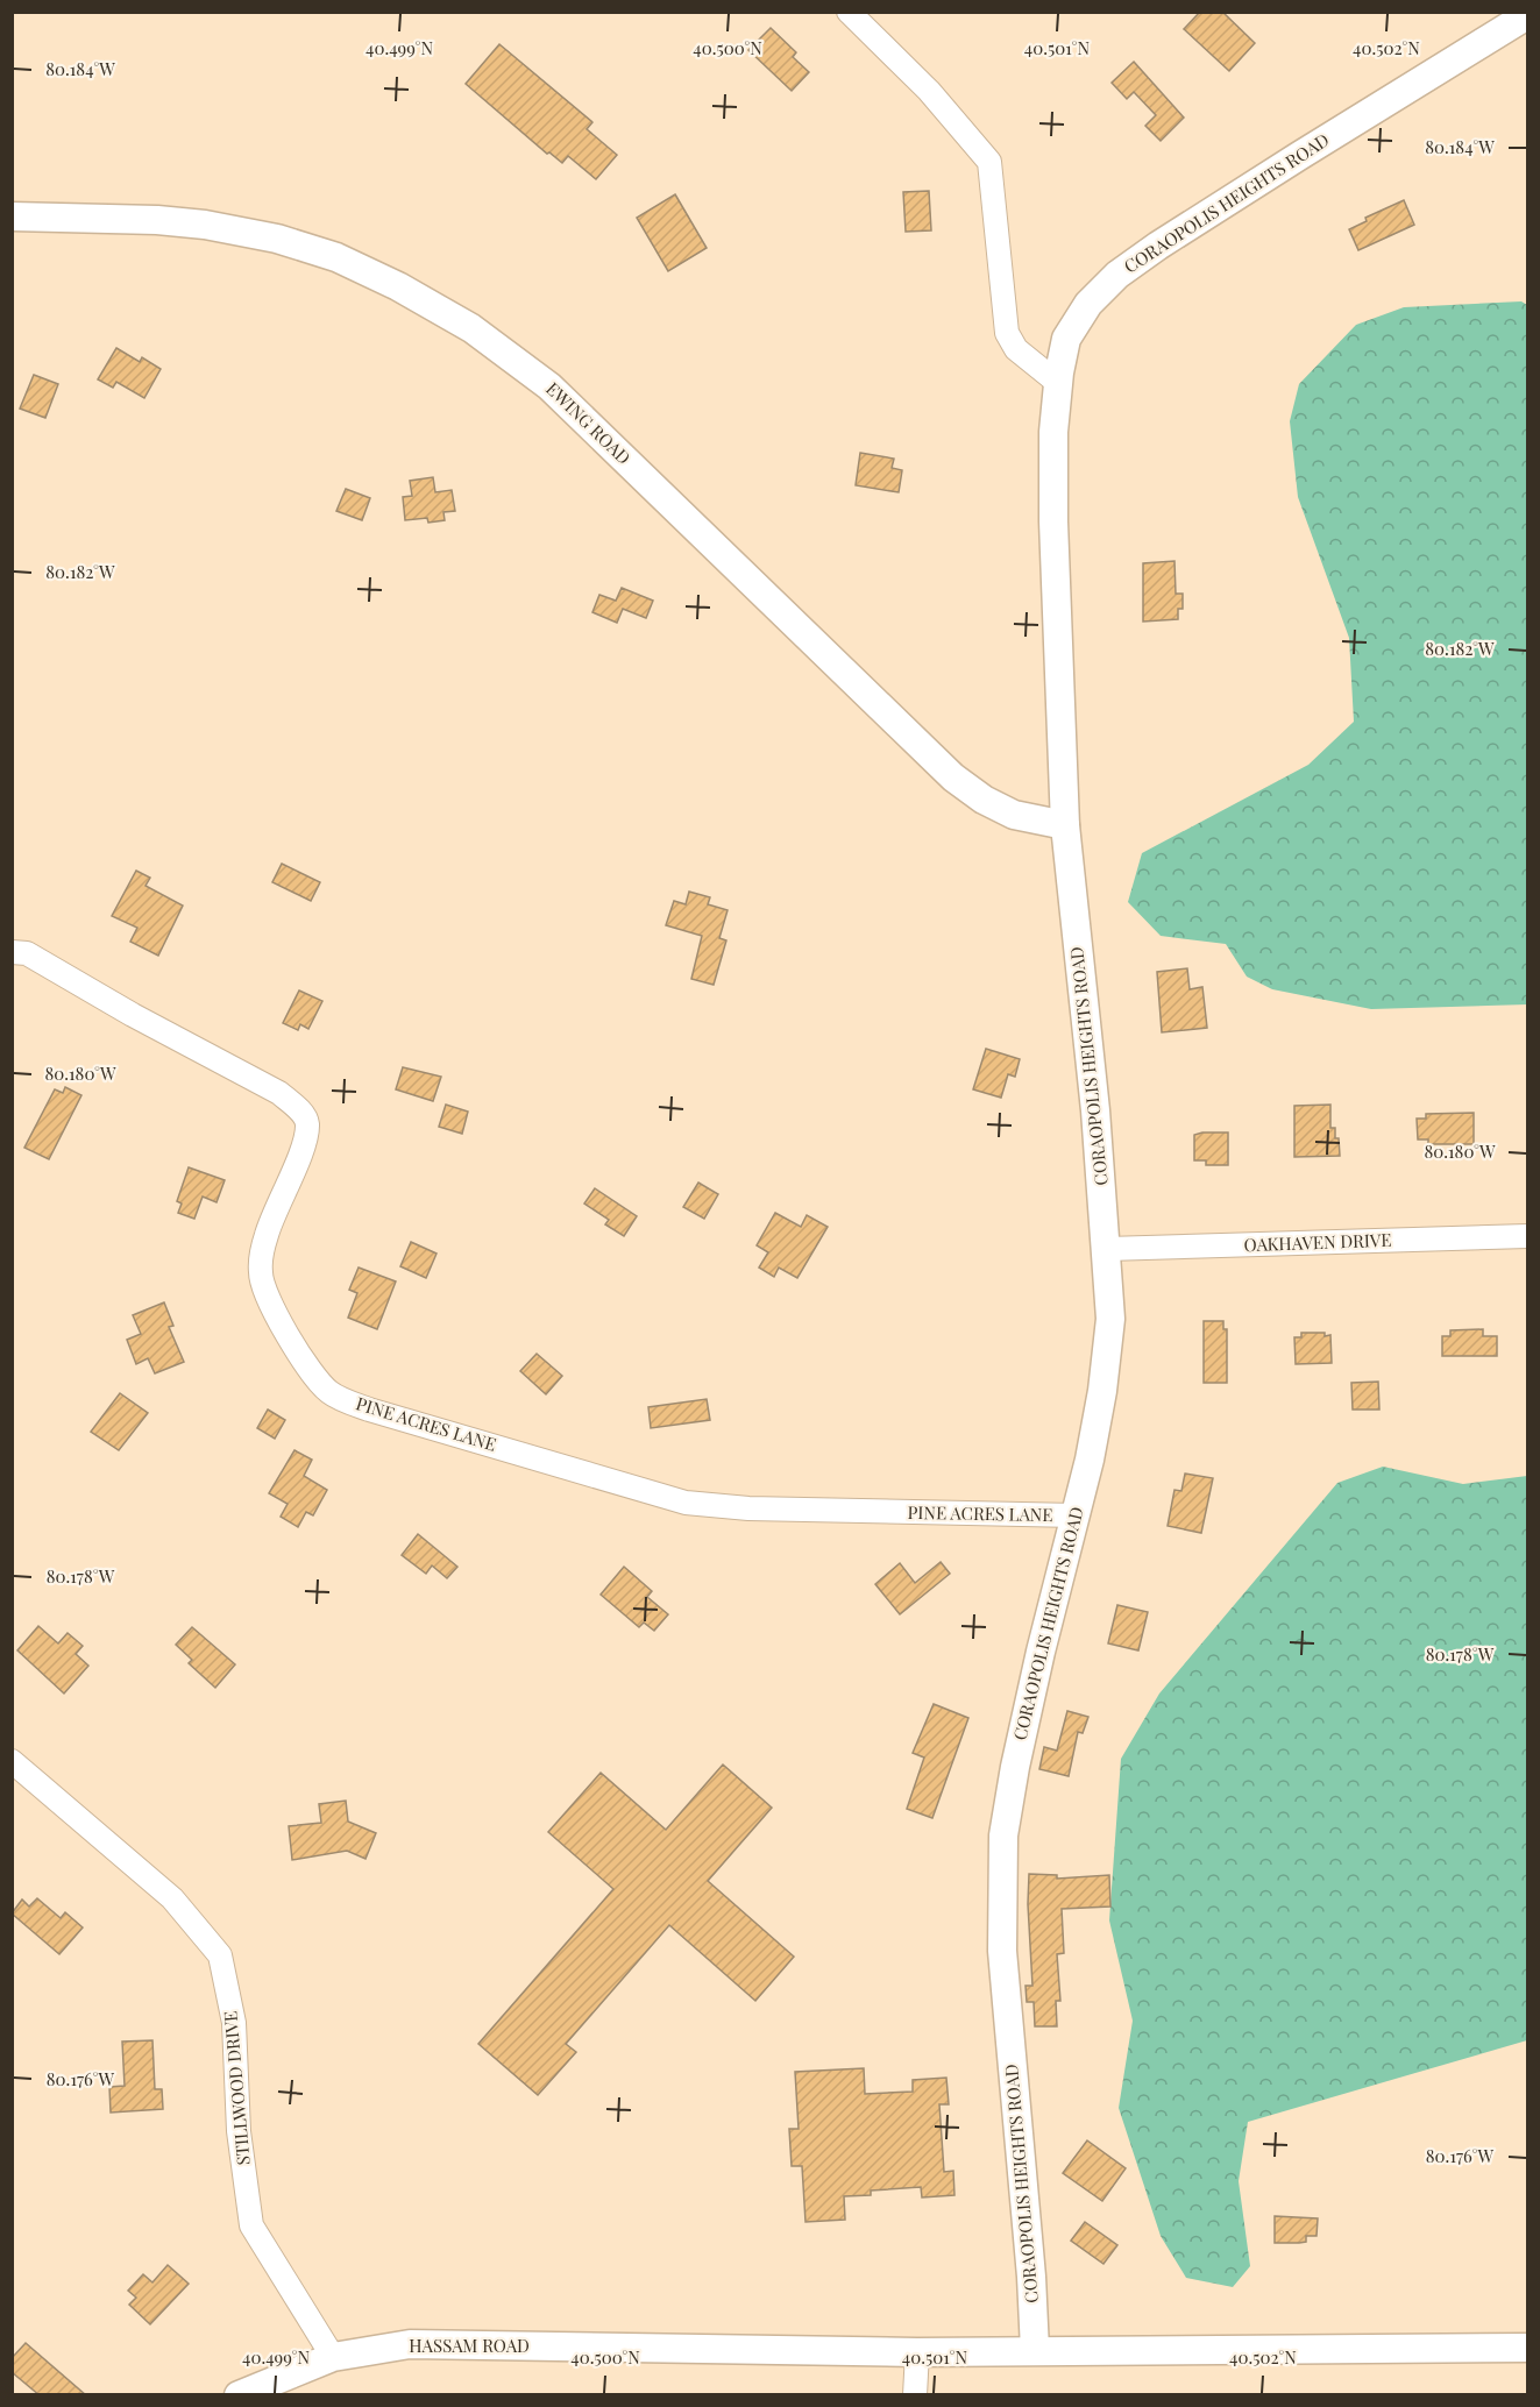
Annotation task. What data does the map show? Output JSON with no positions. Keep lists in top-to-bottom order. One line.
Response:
{"streets":{"street":["CORAOPOLIS HEIGHTS ROAD","EWING ROAD","OAKHAVEN DRIVE","PINE ACRES LANE","STILLWOOD DRIVE","HASSAM ROAD"]},"crossings":[["CORAOPOLIS HEIGHTS ROAD","EWING ROAD"],["CORAOPOLIS HEIGHTS ROAD","OAKHAVEN DRIVE"],["CORAOPOLIS HEIGHTS ROAD","PINE ACRES LANE"],["CORAOPOLIS HEIGHTS ROAD","HASSAM ROAD"],["STILLWOOD DRIVE","HASSAM ROAD"]],"coordinates":["40.499°N","40.500°N","40.501°N","40.502°N","80.184°W","80.182°W","80.180°W","80.178°W","80.176°W"]}
